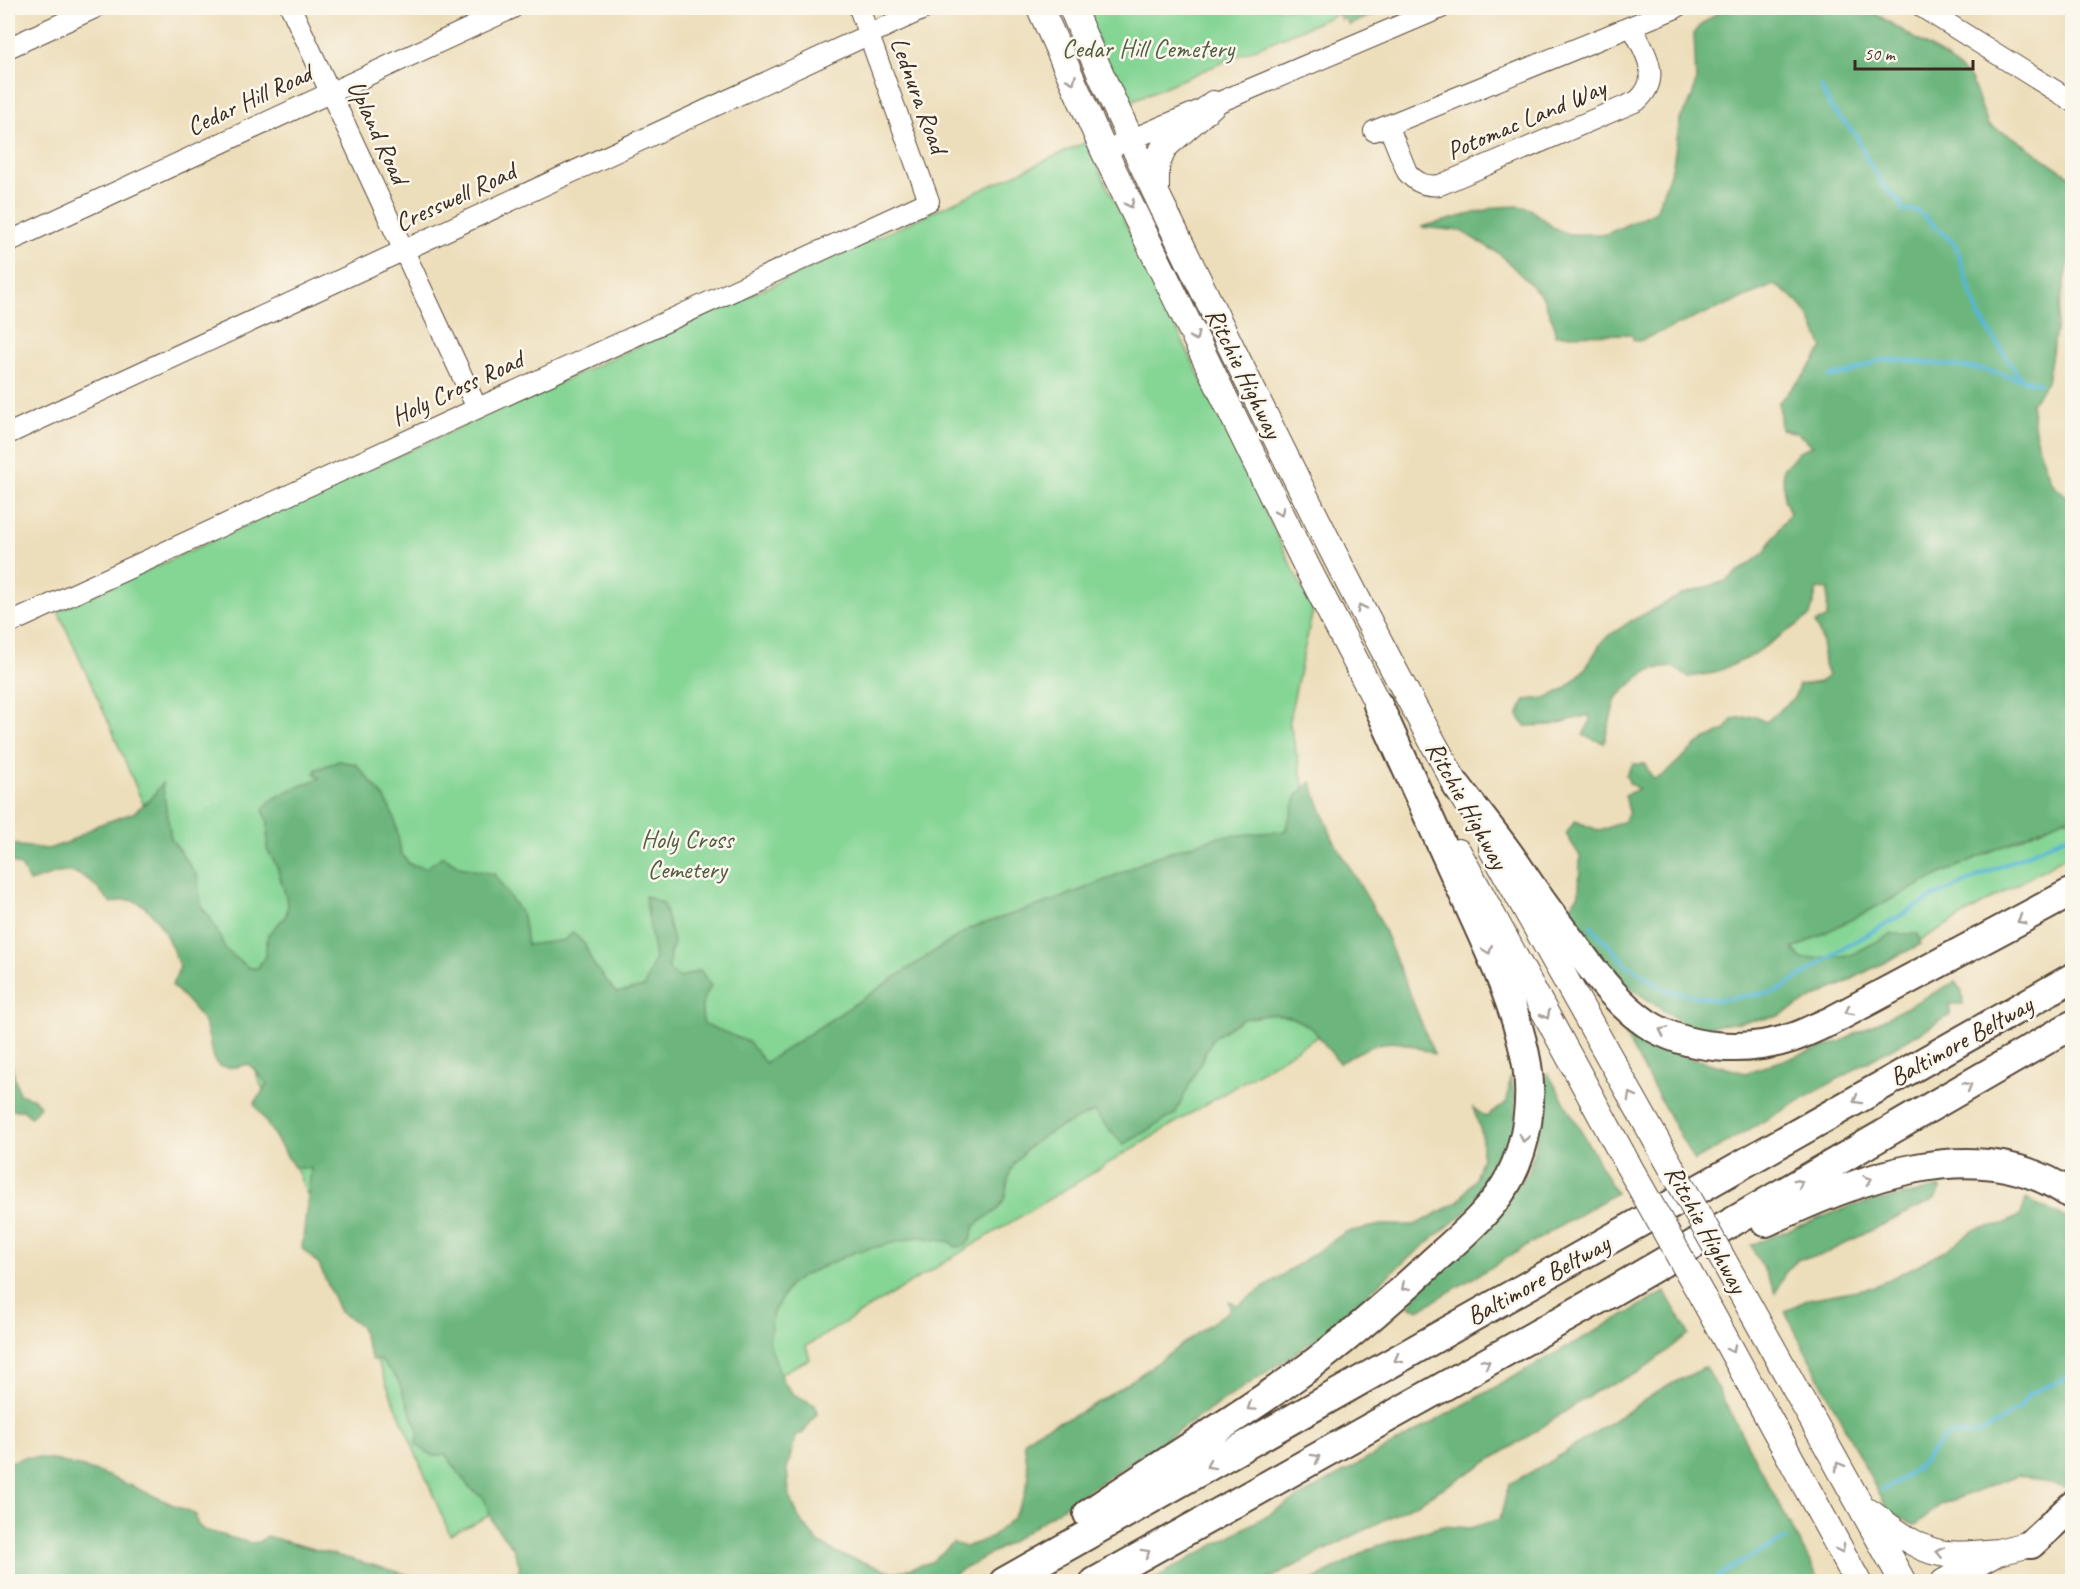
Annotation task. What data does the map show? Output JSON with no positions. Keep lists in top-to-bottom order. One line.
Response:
{"streets":{"highway":["Baltimore Beltway"],"main road":["Ritchie Highway"],"street":["Lednura Road","Cedar Hill Road","Potomac Land Way","Upland Road","Cresswell Road","Holy Cross Road"]},"crossings":[["Lednura Road","Cresswell Road"],["Lednura Road","Holy Cross Road"],["Cedar Hill Road","Upland Road"],["Upland Road","Cresswell Road"],["Upland Road","Holy Cross Road"]],"parks":["Cedar Hill Cemetery","Holy Cross Cemetery"],"scale_bar":"50 m"}
